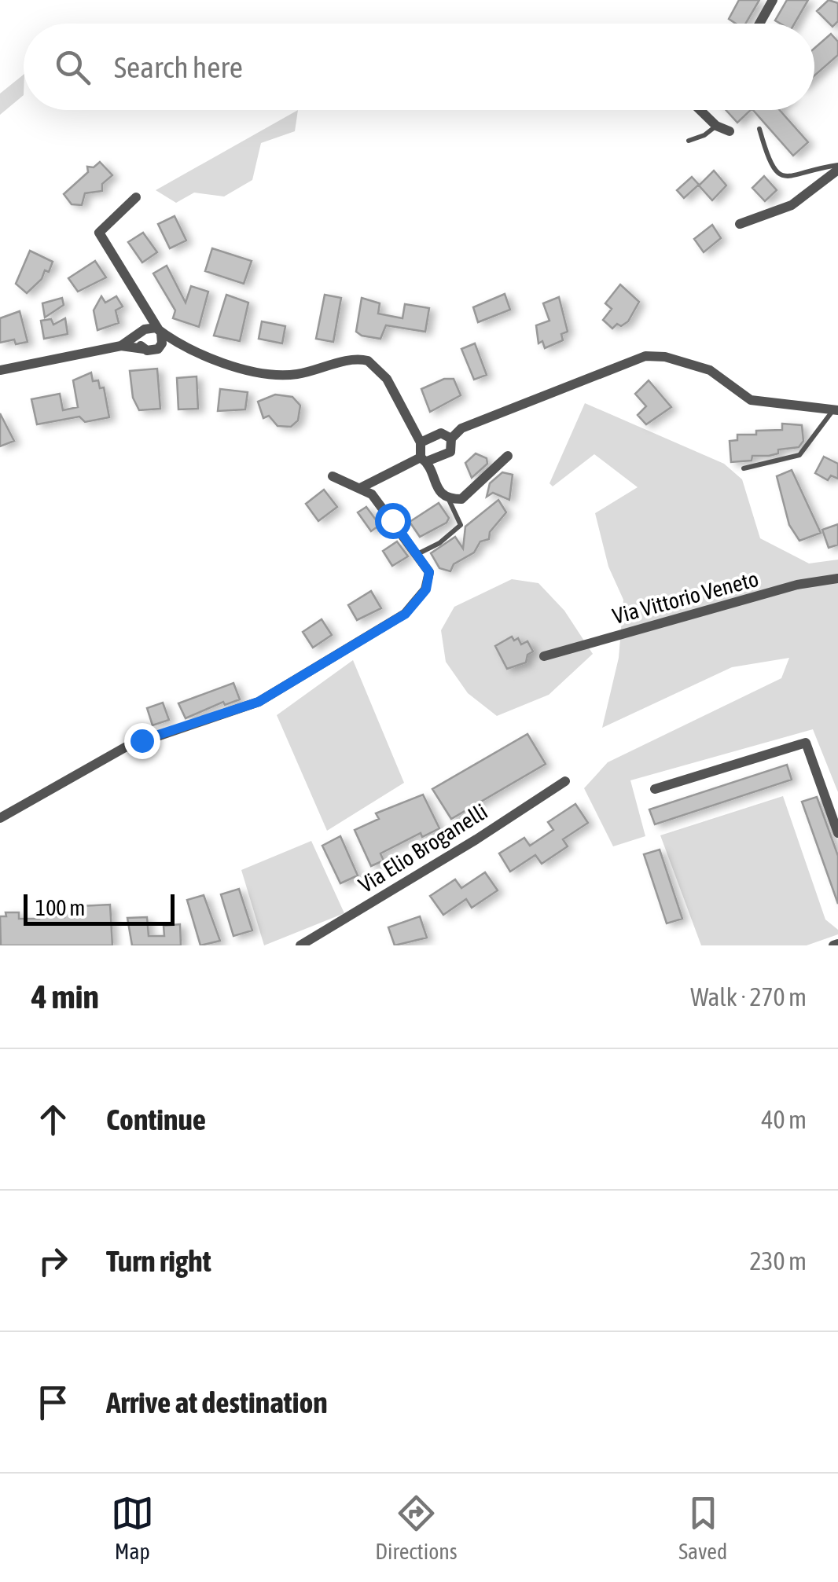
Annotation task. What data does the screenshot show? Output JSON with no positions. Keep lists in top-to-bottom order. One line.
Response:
{"streets":{"street":["Via Vittorio Veneto","Via Elio Broganelli"]},"scale_bar":"100 m","page":{"search":"Search here","scale":"100 m","heading":["4 min","Walk · 270 m"],"list":[["Continue","40 m"],["Turn right","230 m"],"Arrive at destination"],"nav":["Map","Directions","Saved"]}}
